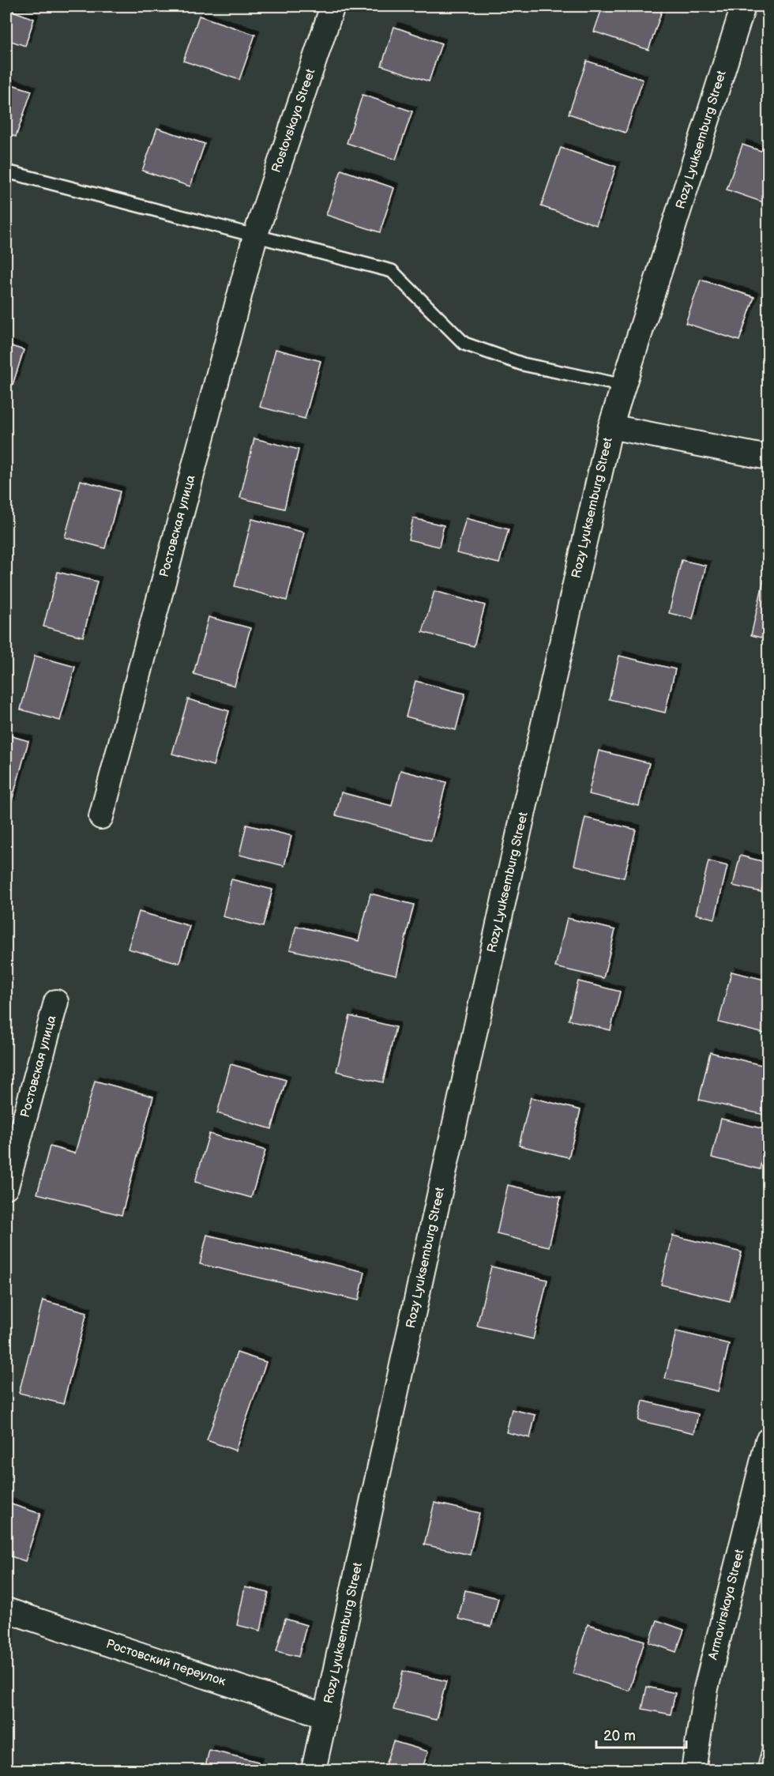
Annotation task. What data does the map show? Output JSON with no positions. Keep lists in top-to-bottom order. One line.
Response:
{"streets":{"street":["Rostovskaya Street","Rozy Lyuksemburg Street","Ростовская улица","Armavirskaya Street","Ростовский переулок"]},"crossings":[["Rostovskaya Street","Ростовская улица"],["Rozy Lyuksemburg Street","Ростовский переулок"]],"scale_bar":"20 m"}
